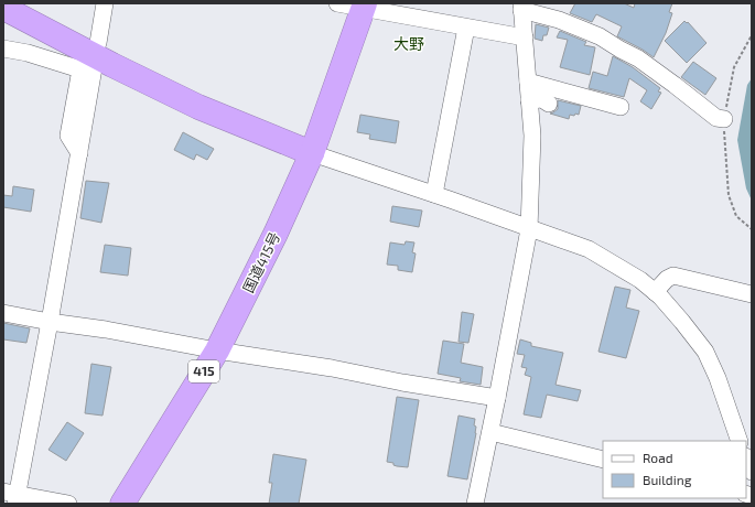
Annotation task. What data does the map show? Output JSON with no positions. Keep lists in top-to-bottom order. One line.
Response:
{"streets":{"highway":["国道415号","415"]},"districts":["大野"],"legend":["Road","Building"]}
